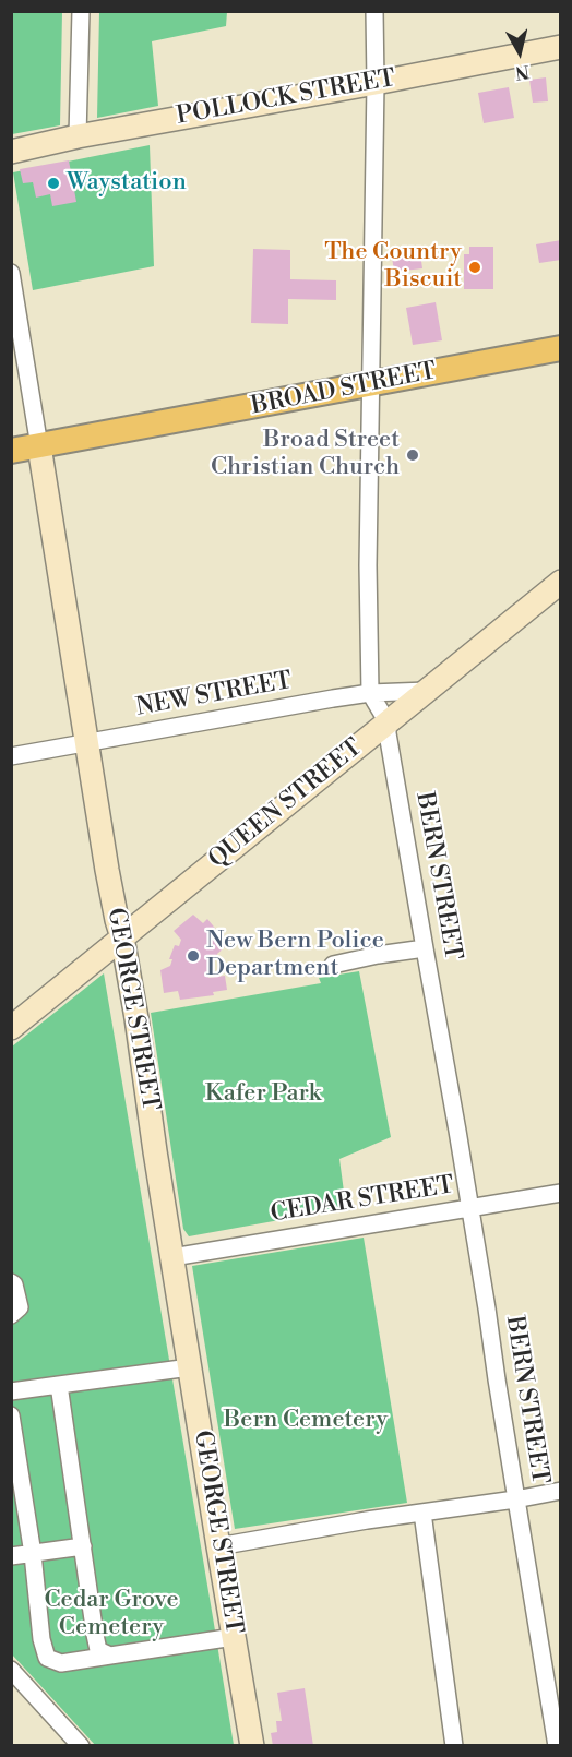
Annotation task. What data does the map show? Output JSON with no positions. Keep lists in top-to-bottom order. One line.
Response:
{"streets":{"main road":["BROAD STREET"],"street":["POLLOCK STREET","NEW STREET","QUEEN STREET","BERN STREET","GEORGE STREET","CEDAR STREET"]},"crossings":[["POLLOCK STREET","BERN STREET"],["BROAD STREET","BERN STREET"],["BROAD STREET","GEORGE STREET"],["NEW STREET","QUEEN STREET"],["NEW STREET","BERN STREET"],["NEW STREET","GEORGE STREET"],["QUEEN STREET","BERN STREET"],["QUEEN STREET","GEORGE STREET"],["BERN STREET","CEDAR STREET"],["GEORGE STREET","CEDAR STREET"]],"parks":["Kafer Park","Bern Cemetery","Cedar Grove Cemetery"],"places":["Waystation","The Country Biscuit","Broad Street Christian Church","New Bern Police Department"],"north":"bottom"}
